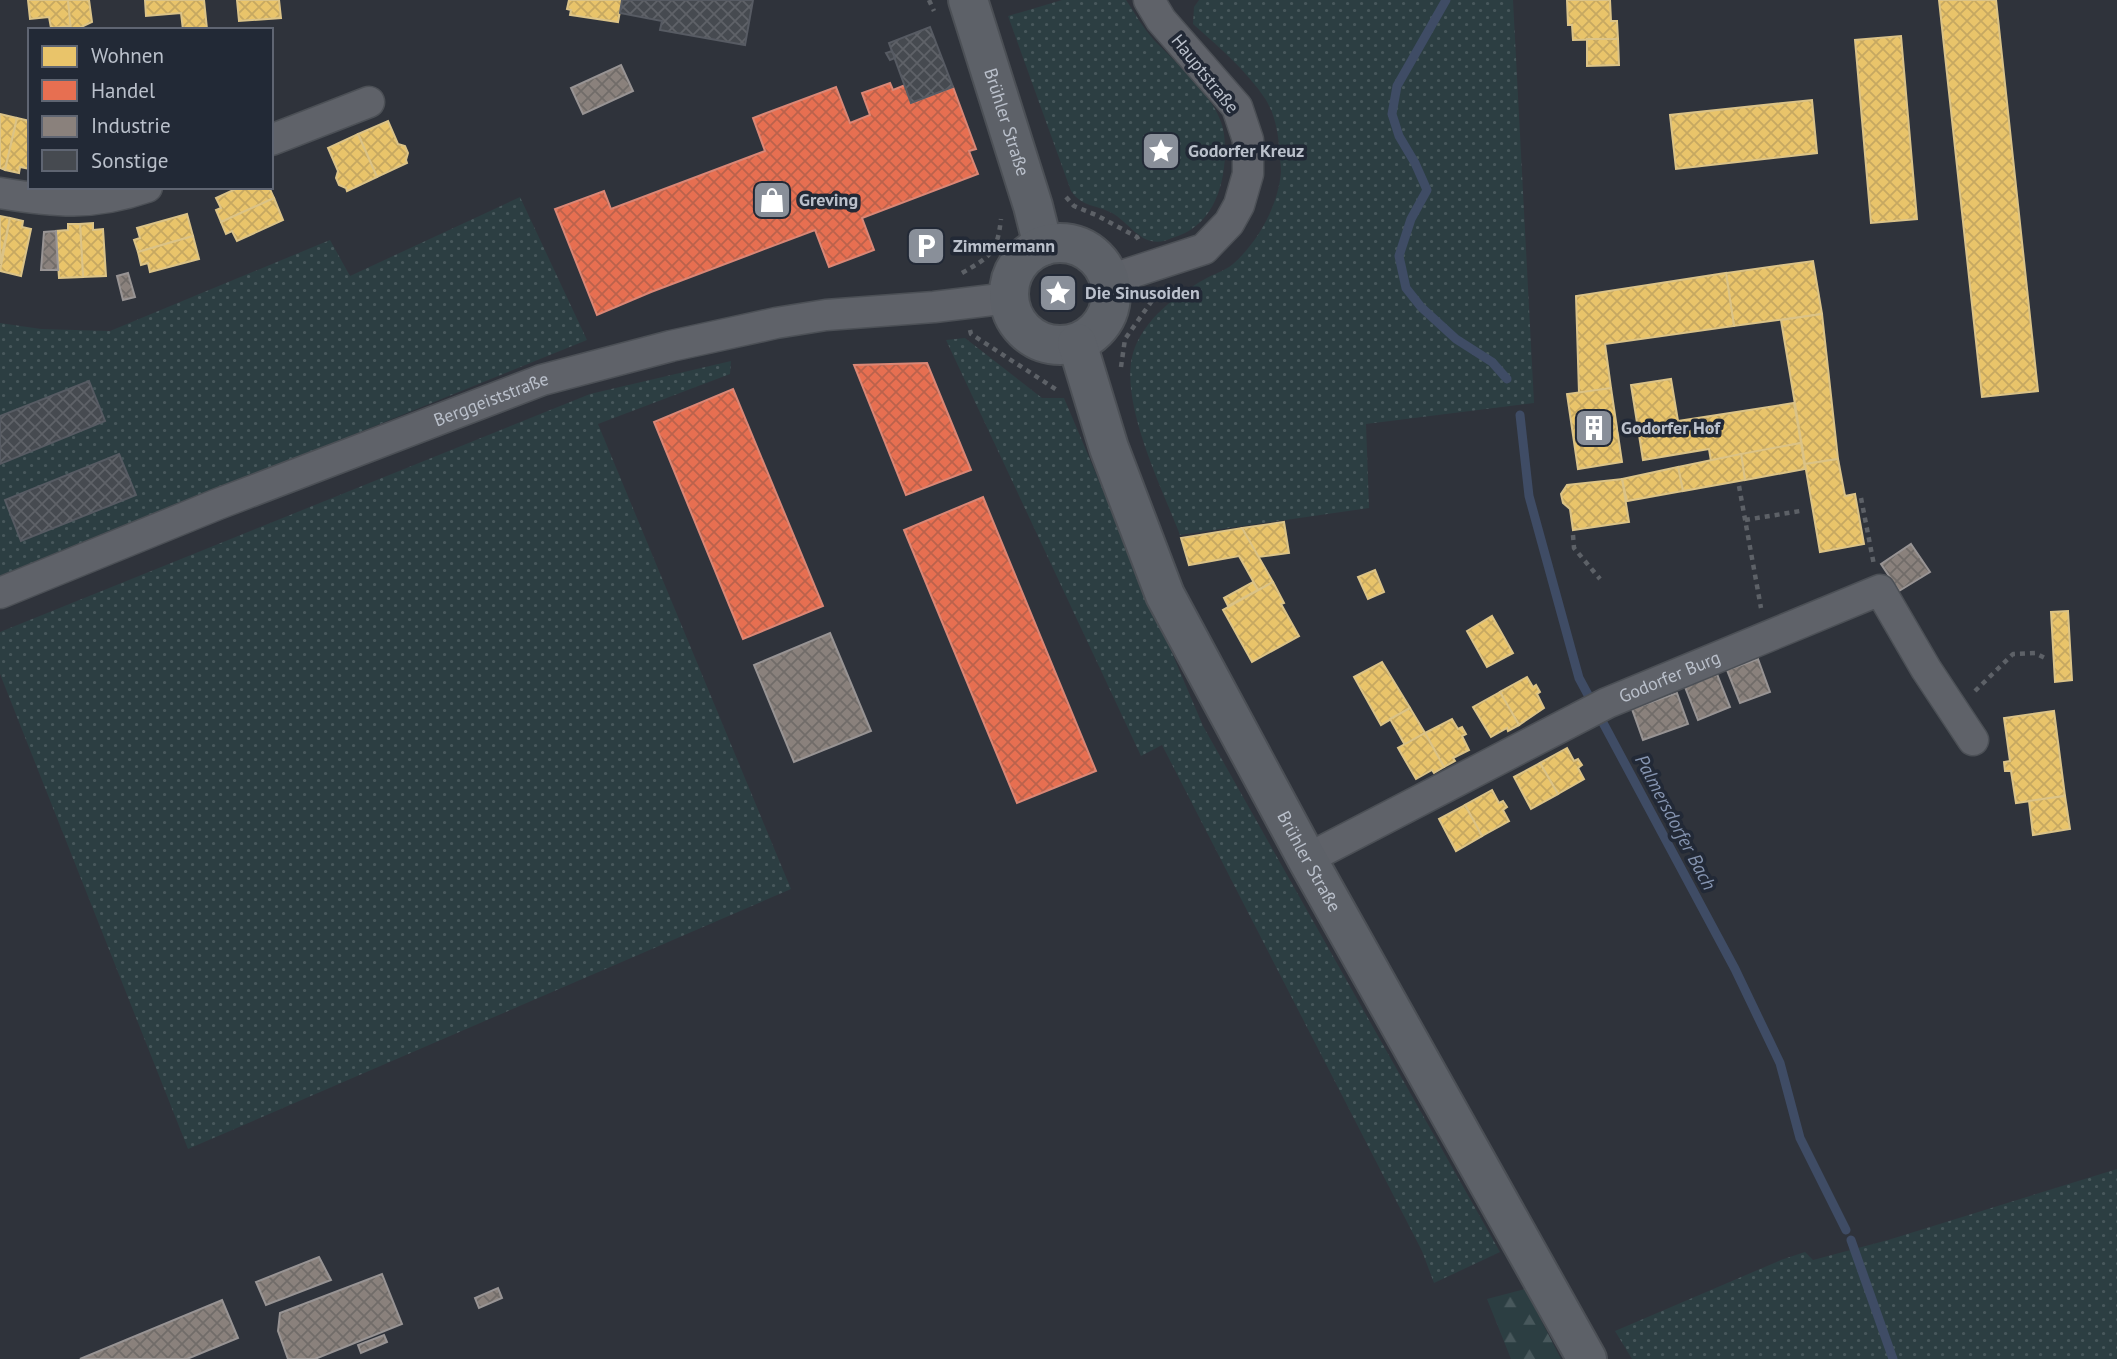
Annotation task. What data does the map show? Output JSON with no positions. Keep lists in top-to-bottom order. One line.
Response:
{"streets":{"main road":["Brühler Straße"],"street":["Hauptstraße","Berggeiststraße","Godorfer Burg"]},"crossings":[["Hauptstraße","Brühler Straße"],["Hauptstraße","Berggeiststraße"],["Brühler Straße","Berggeiststraße"],["Brühler Straße","Godorfer Burg"]],"water":["Palmersdorfer Bach"],"places":{"place":["Godorfer Kreuz","Die Sinusoiden"],"shop":["Greving"],"parking":["Zimmermann"],"building":["Godorfer Hof"]},"legend":["Wohnen","Handel","Industrie","Sonstige"]}
